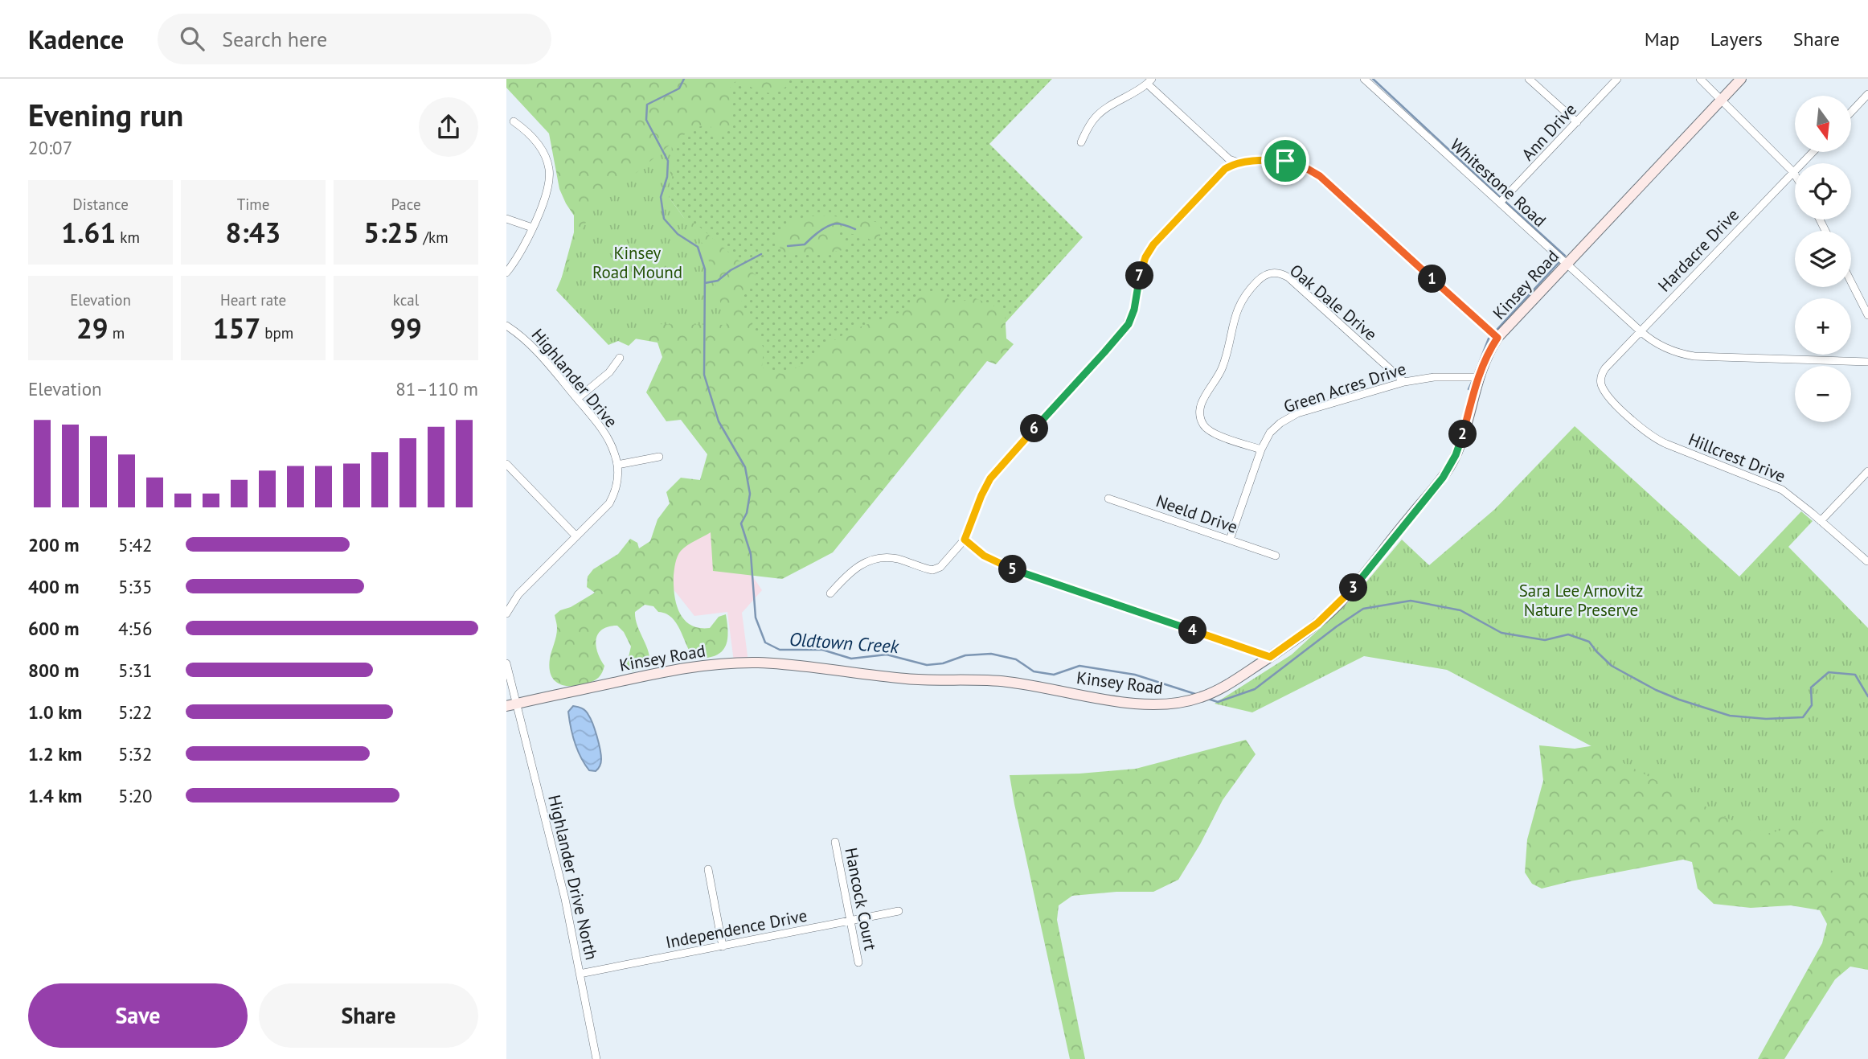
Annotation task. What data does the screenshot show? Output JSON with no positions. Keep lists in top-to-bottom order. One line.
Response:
{"streets":{"street":["Ann Drive","Whitestone Road","Hardacre Drive","Kinsey Road","Oak Dale Drive","Highlander Drive","Green Acres Drive","Hillcrest Drive","Neeld Drive","Highlander Drive North","Hancock Court","Independence Drive"]},"crossings":[["Ann Drive","Whitestone Road"],["Whitestone Road","Hardacre Drive"],["Whitestone Road","Kinsey Road"],["Hardacre Drive","Hillcrest Drive"],["Kinsey Road","Green Acres Drive"],["Kinsey Road","Highlander Drive North"],["Oak Dale Drive","Green Acres Drive"],["Green Acres Drive","Neeld Drive"],["Highlander Drive North","Independence Drive"],["Hancock Court","Independence Drive"]],"water":["Oldtown Creek"],"parks":["Kinsey Road Mound","Sara Lee Arnovitz Nature Preserve"],"north":"bottom","page":{"header":"Kadence","search":"Search here","nav":["Map","Layers","Share"],"heading":["Evening run","20:07"],"map_buttons":["+","−"],"stats":[["Distance","1.61 km"],["Time","8:43"],["Pace","5:25 /km"],["Elevation","29 m"],["Heart rate","157 bpm"],["kcal","99"]],"pins":["7","1","6","2","5","3","4"],"chart":["Elevation","81–110 m"],"list":[{"name":"200 m","note":"5:42"},{"name":"400 m","note":"5:35"},{"name":"600 m","note":"4:56"},{"name":"800 m","note":"5:31"},{"name":"1.0 km","note":"5:22"},{"name":"1.2 km","note":"5:32"},{"name":"1.4 km","note":"5:20"}],"buttons":["Save","Share"]}}
